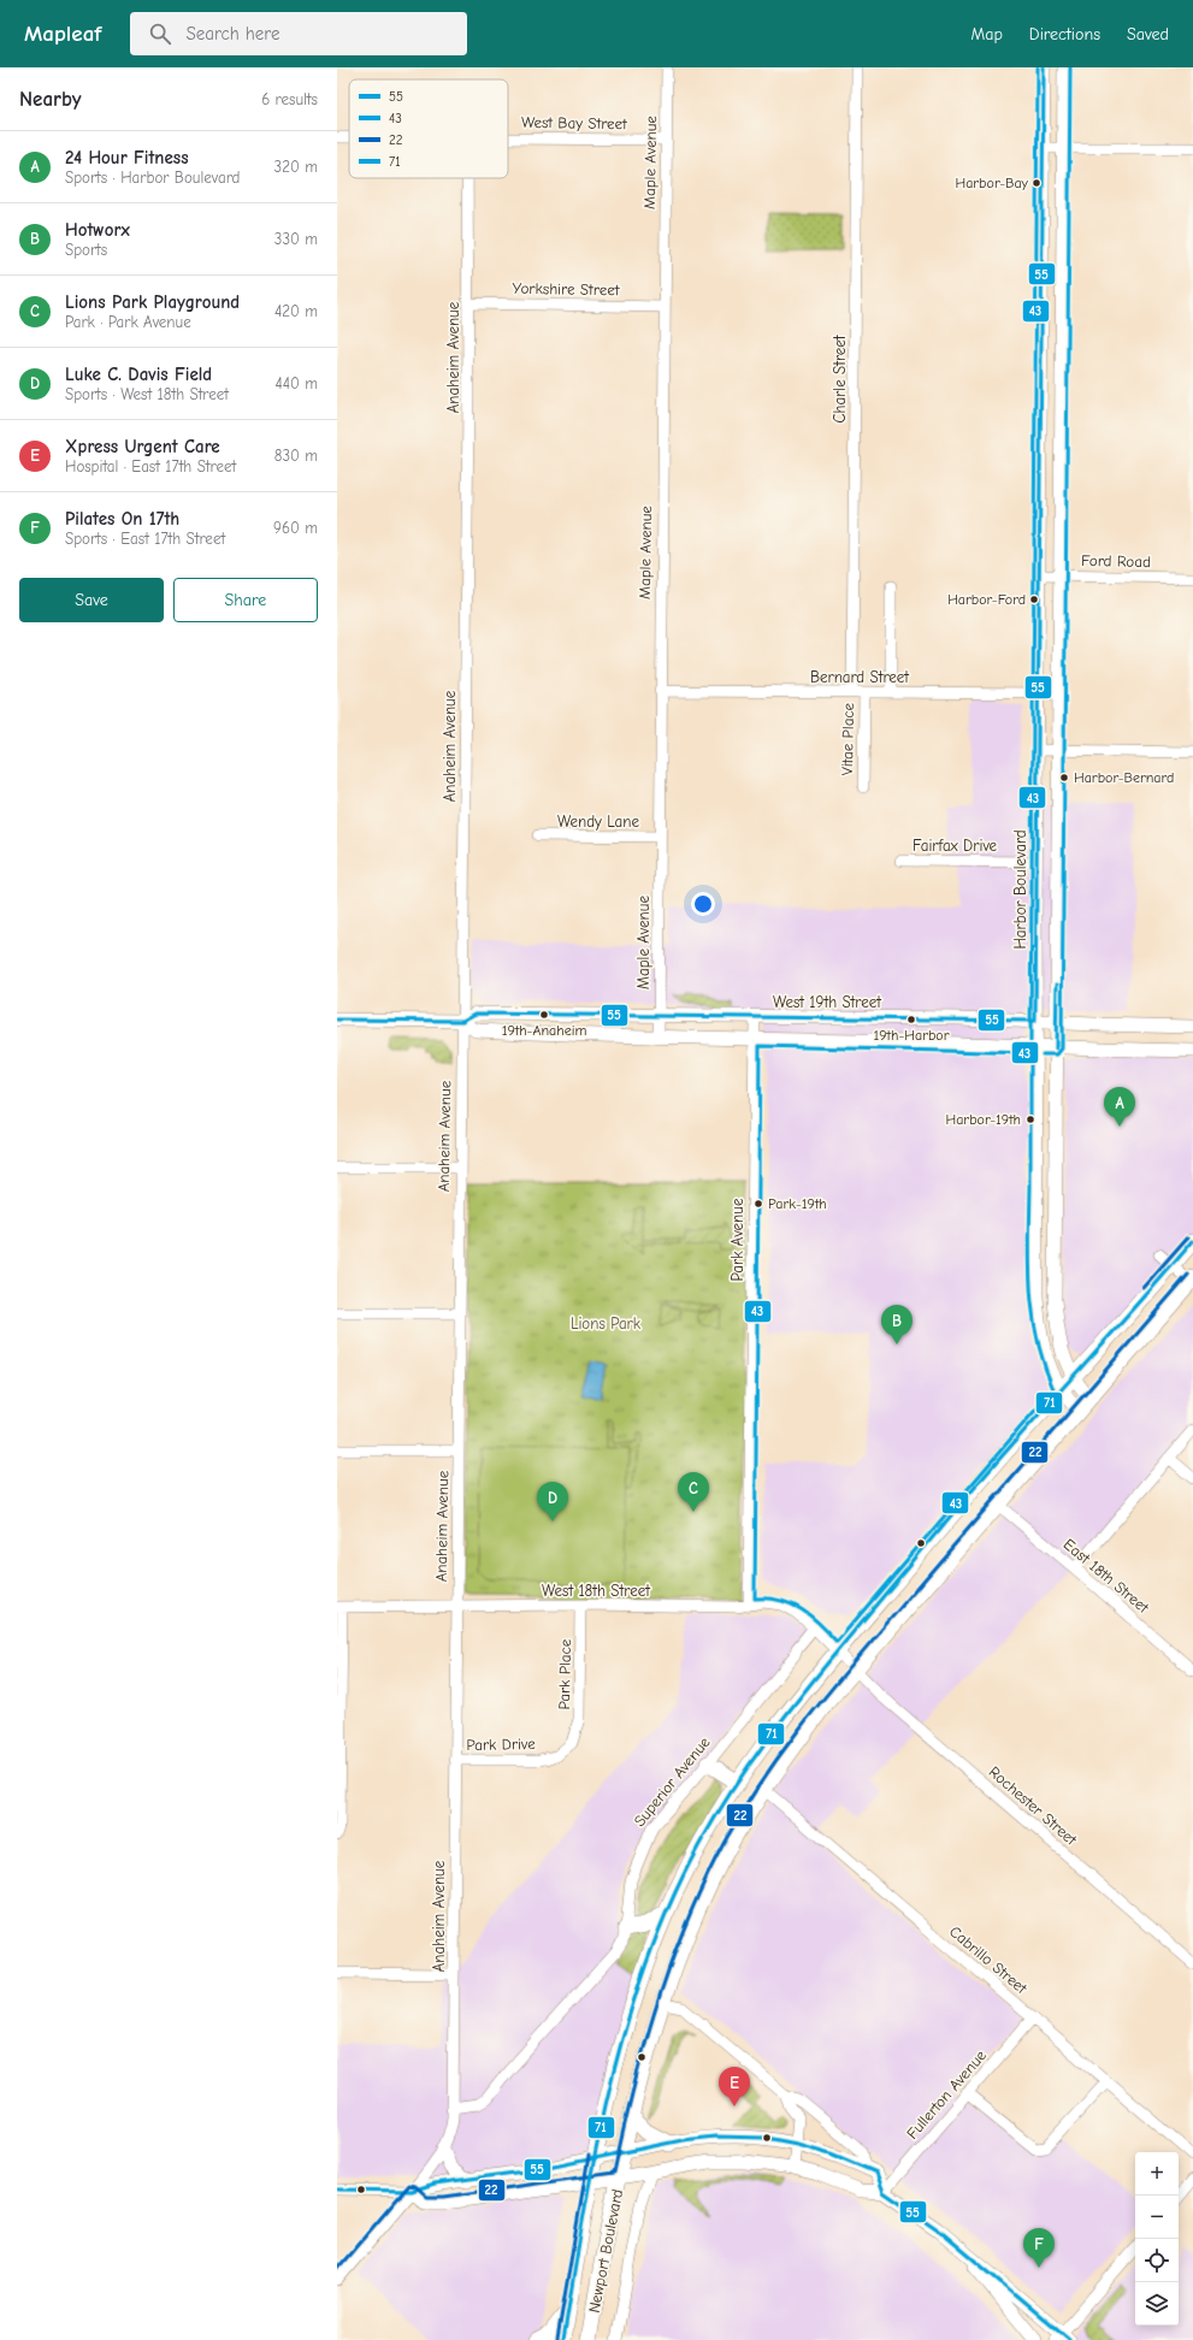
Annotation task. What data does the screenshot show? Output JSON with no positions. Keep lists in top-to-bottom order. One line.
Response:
{"streets":{"highway":["Newport Boulevard"],"main road":["Harbor Boulevard","West 19th Street"],"street":["West Bay Street","Maple Avenue","Yorkshire Street","Anaheim Avenue","Charle Street","Ford Road","Bernard Street","Vitae Place","Wendy Lane","Fairfax Drive","Park Avenue","East 18th Street","West 18th Street","Park Place","Park Drive","Superior Avenue","Rochester Street","Cabrillo Street","Fullerton Avenue"]},"crossings":[["West Bay Street","Maple Avenue"],["Maple Avenue","Yorkshire Street"],["Maple Avenue","Bernard Street"],["Maple Avenue","Wendy Lane"],["Maple Avenue","West 19th Street"],["Yorkshire Street","Anaheim Avenue"],["Anaheim Avenue","West 19th Street"],["Anaheim Avenue","West 18th Street"],["Anaheim Avenue","Park Drive"],["Anaheim Avenue","Superior Avenue"],["Charle Street","Bernard Street"],["Ford Road","Harbor Boulevard"],["Bernard Street","Vitae Place"],["Bernard Street","Harbor Boulevard"],["Fairfax Drive","Harbor Boulevard"],["Harbor Boulevard","West 19th Street"],["Harbor Boulevard","Newport Boulevard"],["West 19th Street","Park Avenue"],["Park Avenue","West 18th Street"],["East 18th Street","Newport Boulevard"],["West 18th Street","Park Place"],["West 18th Street","Superior Avenue"],["West 18th Street","Rochester Street"],["West 18th Street","Newport Boulevard"],["Park Place","Park Drive"],["Rochester Street","Newport Boulevard"],["Cabrillo Street","Fullerton Avenue"],["Cabrillo Street","Newport Boulevard"]],"parks":["Lions Park"],"places":["Harbor-Bay","Harbor-Ford","Harbor-Bernard","19th-Anaheim","19th-Harbor","Harbor-19th","Park-19th"],"lines":["transit line 55","transit line 43","transit line 22","transit line 71"],"legend":["55","43","22","71"],"page":{"header":"Mapleaf","search":"Search here","nav":["Map","Directions","Saved"],"heading":["Nearby","6 results"],"list":[{"mark":"A","name":"24 Hour Fitness","note":"Sports · Harbor Boulevard","value":"320 m"},{"mark":"B","name":"Hotworx","note":"Sports","value":"330 m"},{"mark":"C","name":"Lions Park Playground","note":"Park · Park Avenue","value":"420 m"},{"mark":"D","name":"Luke C. Davis Field","note":"Sports · West 18th Street","value":"440 m"},{"mark":"E","name":"Xpress Urgent Care","note":"Hospital · East 17th Street","value":"830 m"},{"mark":"F","name":"Pilates On 17th","note":"Sports · East 17th Street","value":"960 m"}],"buttons":["Save","Share"],"pins":["A","B","C","D","E","F"],"map_buttons":["+","−"]}}
